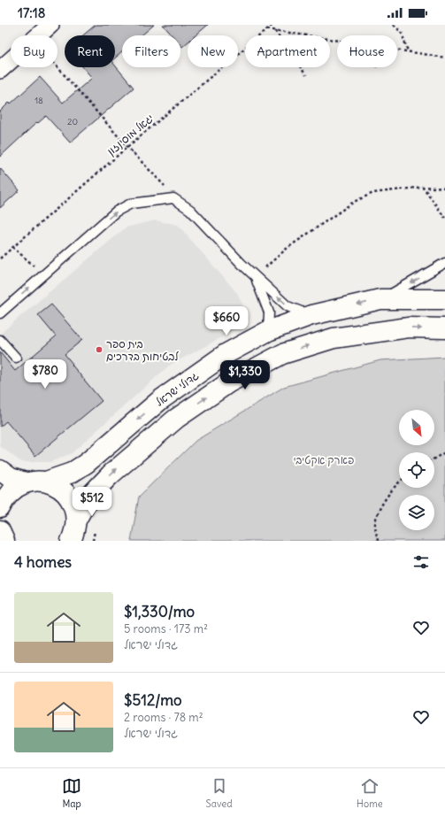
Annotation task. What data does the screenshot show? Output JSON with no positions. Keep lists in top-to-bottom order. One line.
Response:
{"streets":{"street":["גדולי ישראל"],"path":["יגאל מוסינזון"]},"parks":["פארק אקטיבי"],"places":["בית ספר לבטיחות בדרכים"],"house_numbers":["18","20"],"north":"bottom right","page":{"status":"17:18","chip":["Buy","Rent","Filters","New","Apartment","House"],"price":["$660","$780","$1,330","$512"],"heading":"4 homes","list":[{"name":"$1,330/mo","note":"5 rooms · 173 m² · גדולי ישראל"},{"name":"$512/mo","note":"2 rooms · 78 m² · גדולי ישראל"}],"tabs":["Map","Saved","Home"]}}
